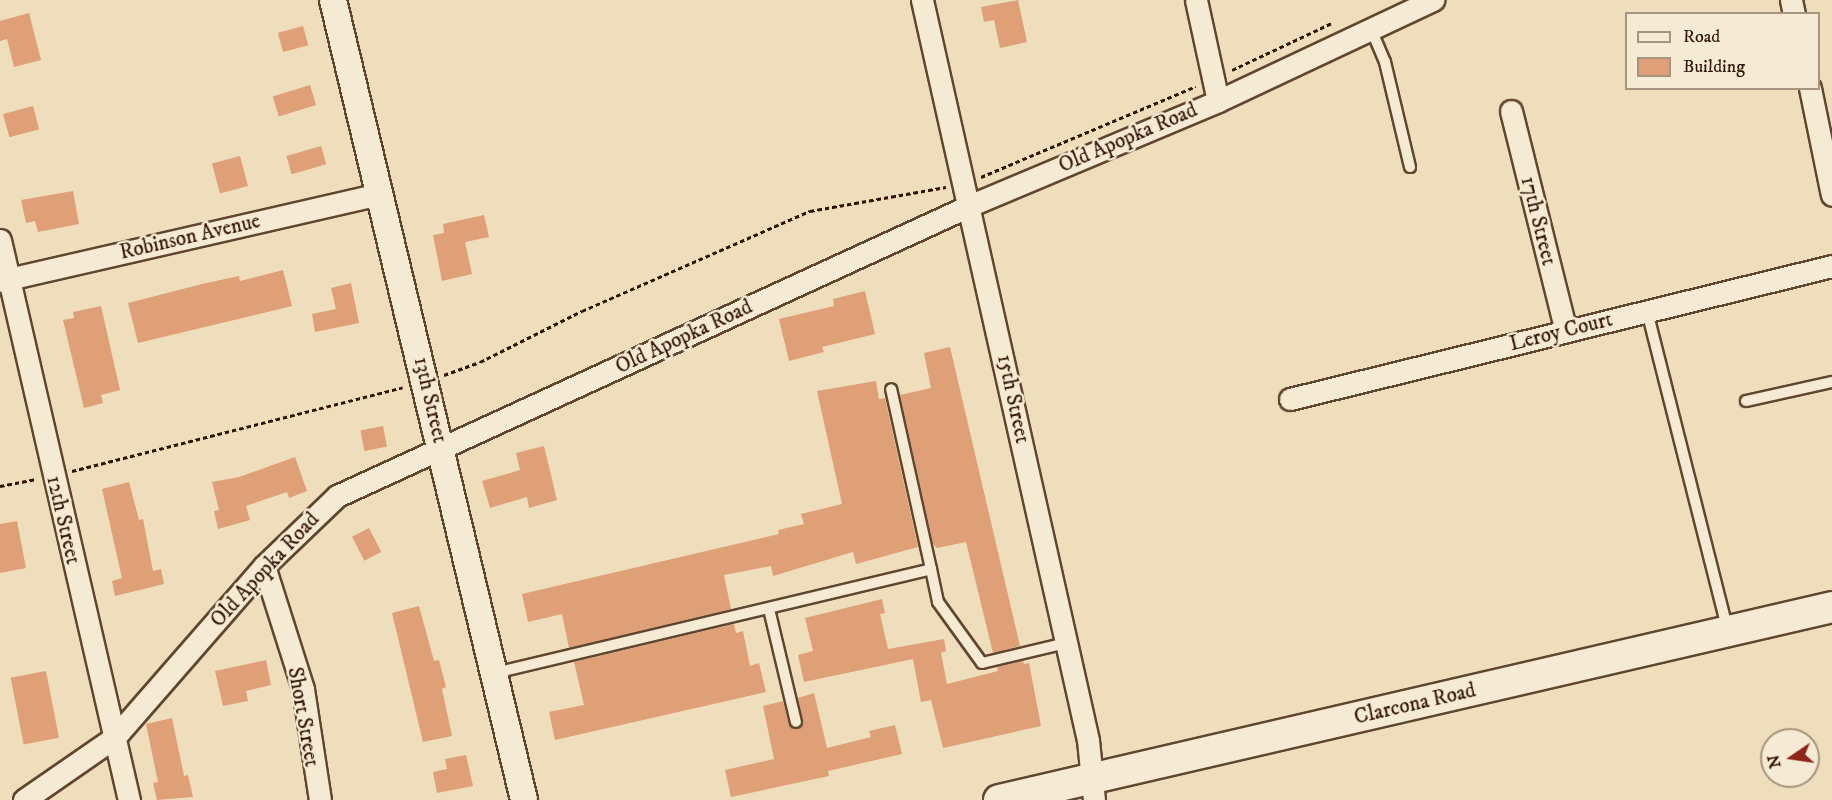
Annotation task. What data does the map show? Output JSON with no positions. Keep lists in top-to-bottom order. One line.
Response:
{"streets":{"main road":["Clarcona Road"],"street":["Old Apopka Road","17th Street","Robinson Avenue","Leroy Court","15th Street","13th Street","12th Street","Short Street"]},"crossings":[["Old Apopka Road","15th Street"],["Old Apopka Road","13th Street"],["Old Apopka Road","12th Street"],["Old Apopka Road","Short Street"],["17th Street","Leroy Court"],["Robinson Avenue","13th Street"],["Robinson Avenue","12th Street"],["15th Street","Clarcona Road"]],"legend":["Road","Building"],"north":"left"}
